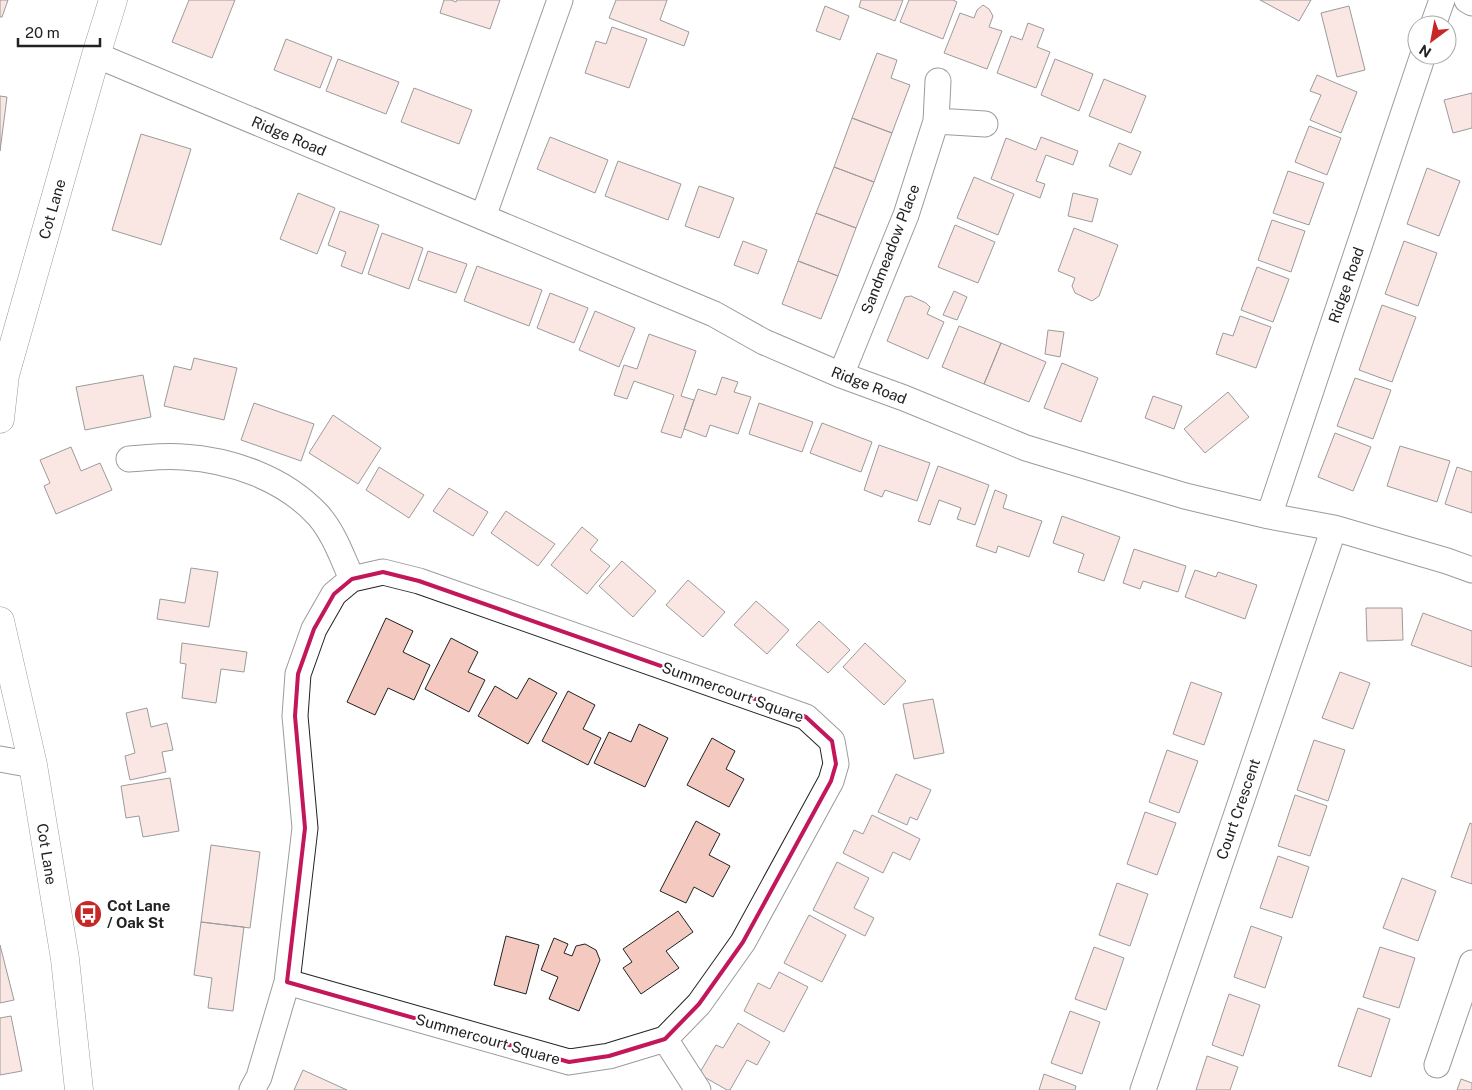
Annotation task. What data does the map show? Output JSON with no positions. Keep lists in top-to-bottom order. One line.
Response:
{"streets":{"street":["Ridge Road","Cot Lane","Sandmeadow Place","Summercourt Square","Court Crescent"]},"crossings":[["Ridge Road","Cot Lane"],["Ridge Road","Sandmeadow Place"],["Ridge Road","Court Crescent"]],"places":{"bus stop":["Cot Lane / Oak St"]},"scale_bar":"20 m","north":"bottom left"}
